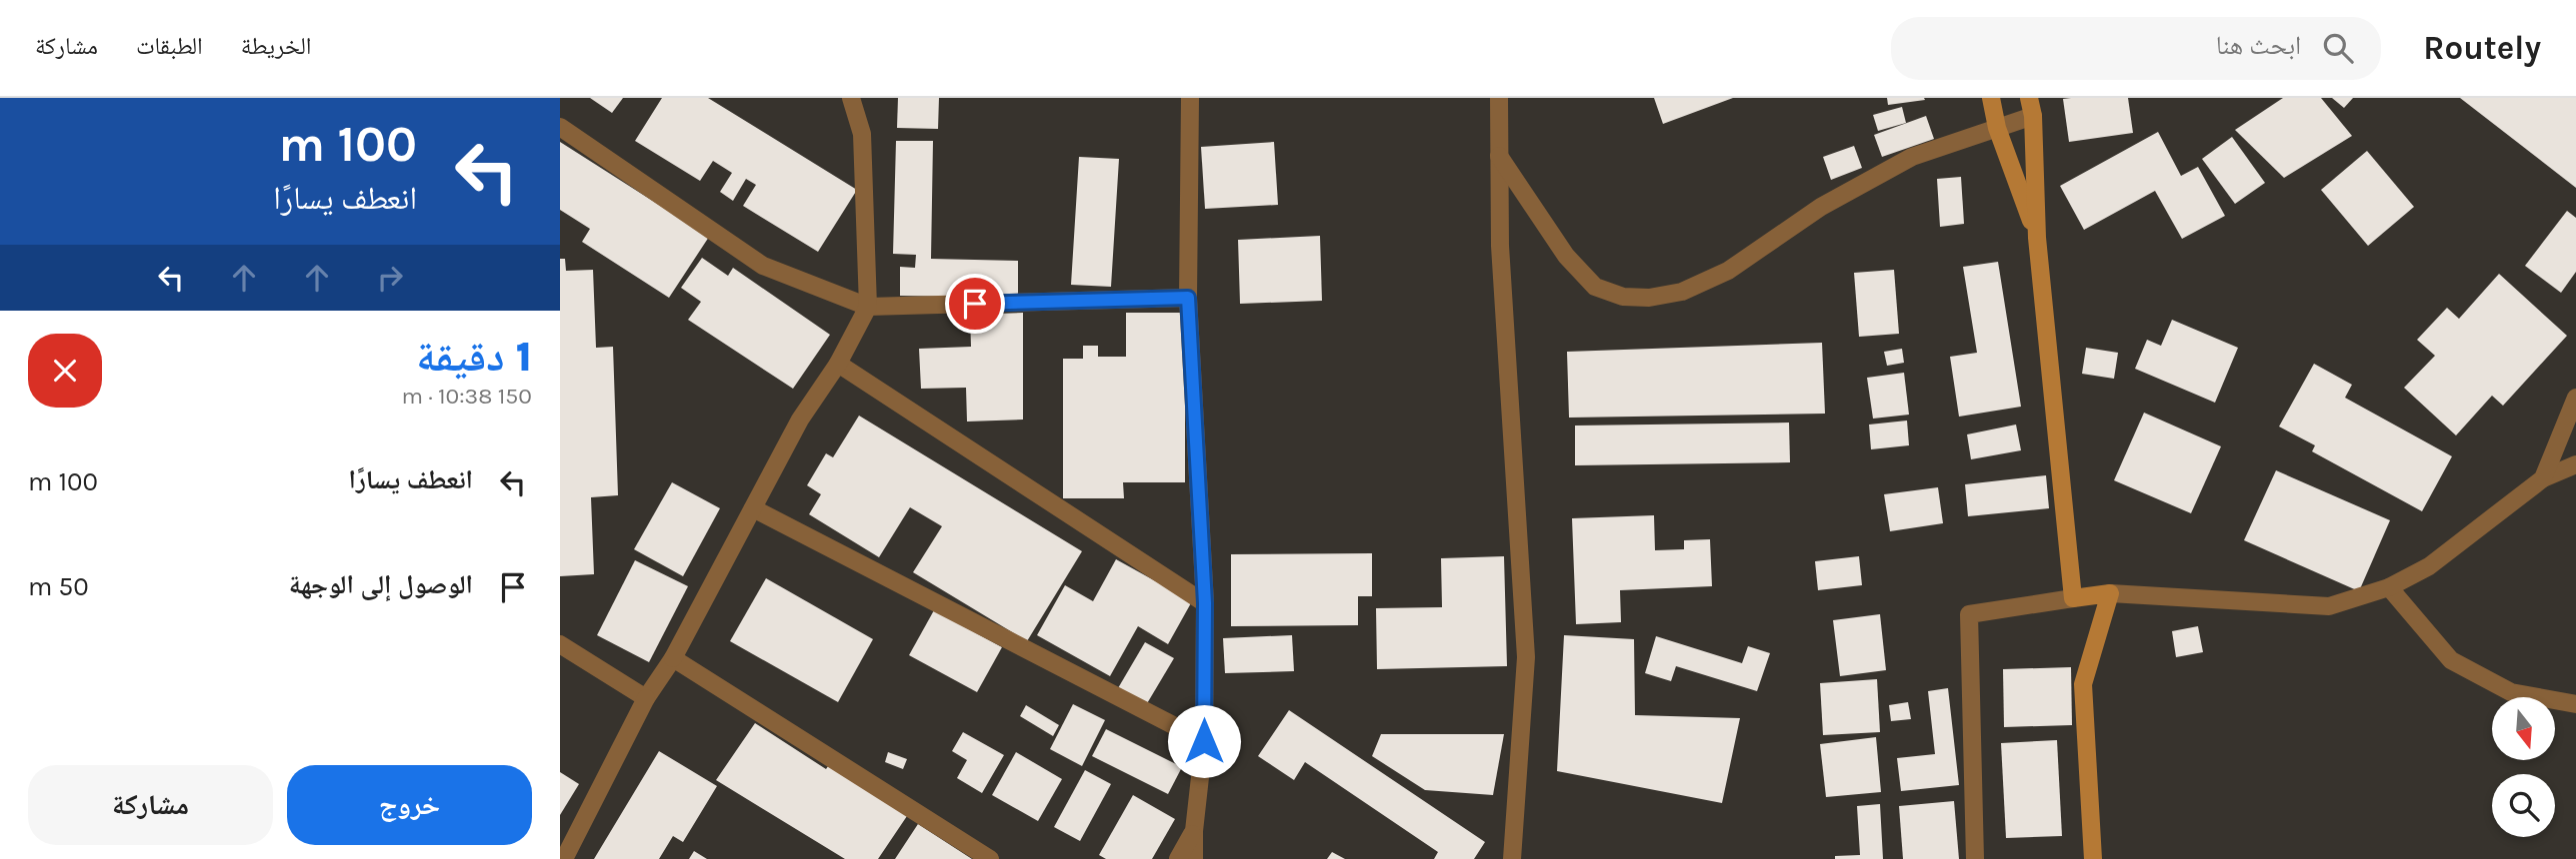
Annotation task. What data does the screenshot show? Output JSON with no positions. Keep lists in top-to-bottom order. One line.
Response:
{"north":"bottom","page":{"header":"Routely","search":"ابحث هنا","nav":["الخريطة","الطبقات","مشاركة"],"turn":["100 m","انعطف يسارًا"],"heading":["1 دقيقة","150 m · 10:38"],"list":[{"name":"انعطف يسارًا","value":"100 m"},{"name":"الوصول إلى الوجهة","value":"50 m"}],"buttons":["خروج","مشاركة"]}}
